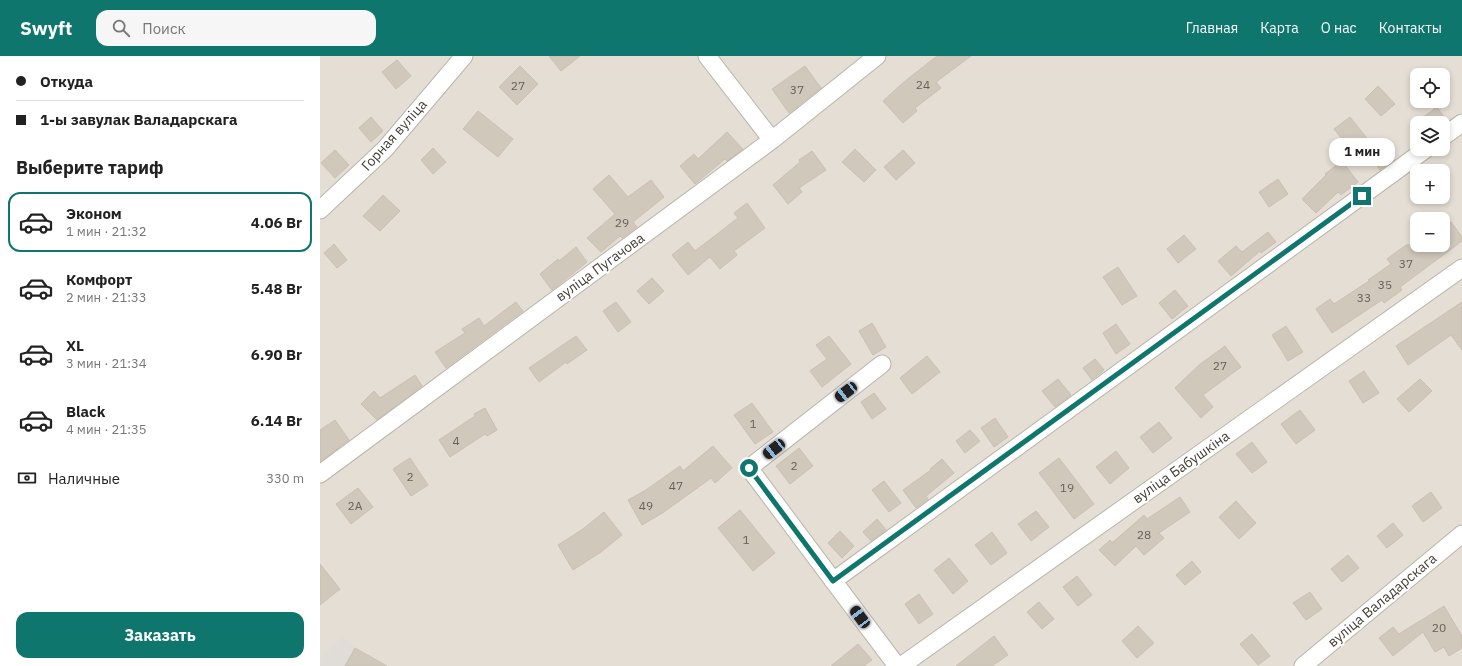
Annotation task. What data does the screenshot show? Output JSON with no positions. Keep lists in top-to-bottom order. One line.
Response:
{"streets":{"street":["Горная вуліца","вуліца Пугачова","вуліца Бабушкіна","вуліца Валадарскага"]},"house_numbers":["24","27","37","29","37","35","33","27","1","4","2","2","47","19","2А","49","28","1","20"],"page":{"header":"Swyft","search":"Поиск","nav":["Главная","Карта","О нас","Контакты"],"banner":["Откуда","1-ы завулак Валадарскага"],"map_buttons":["+","−"],"bubble":"1 мин","heading":"Выберите тариф","list":[{"name":"Эконом","note":"1 мин · 21:32","value":"4.06 Br"},{"name":"Комфорт","note":"2 мин · 21:33","value":"5.48 Br"},{"name":"XL","note":"3 мин · 21:34","value":"6.90 Br"},{"name":"Black","note":"4 мин · 21:35","value":"6.14 Br"}],"pay":["Наличные","330 m"],"buttons":"Заказать"}}
